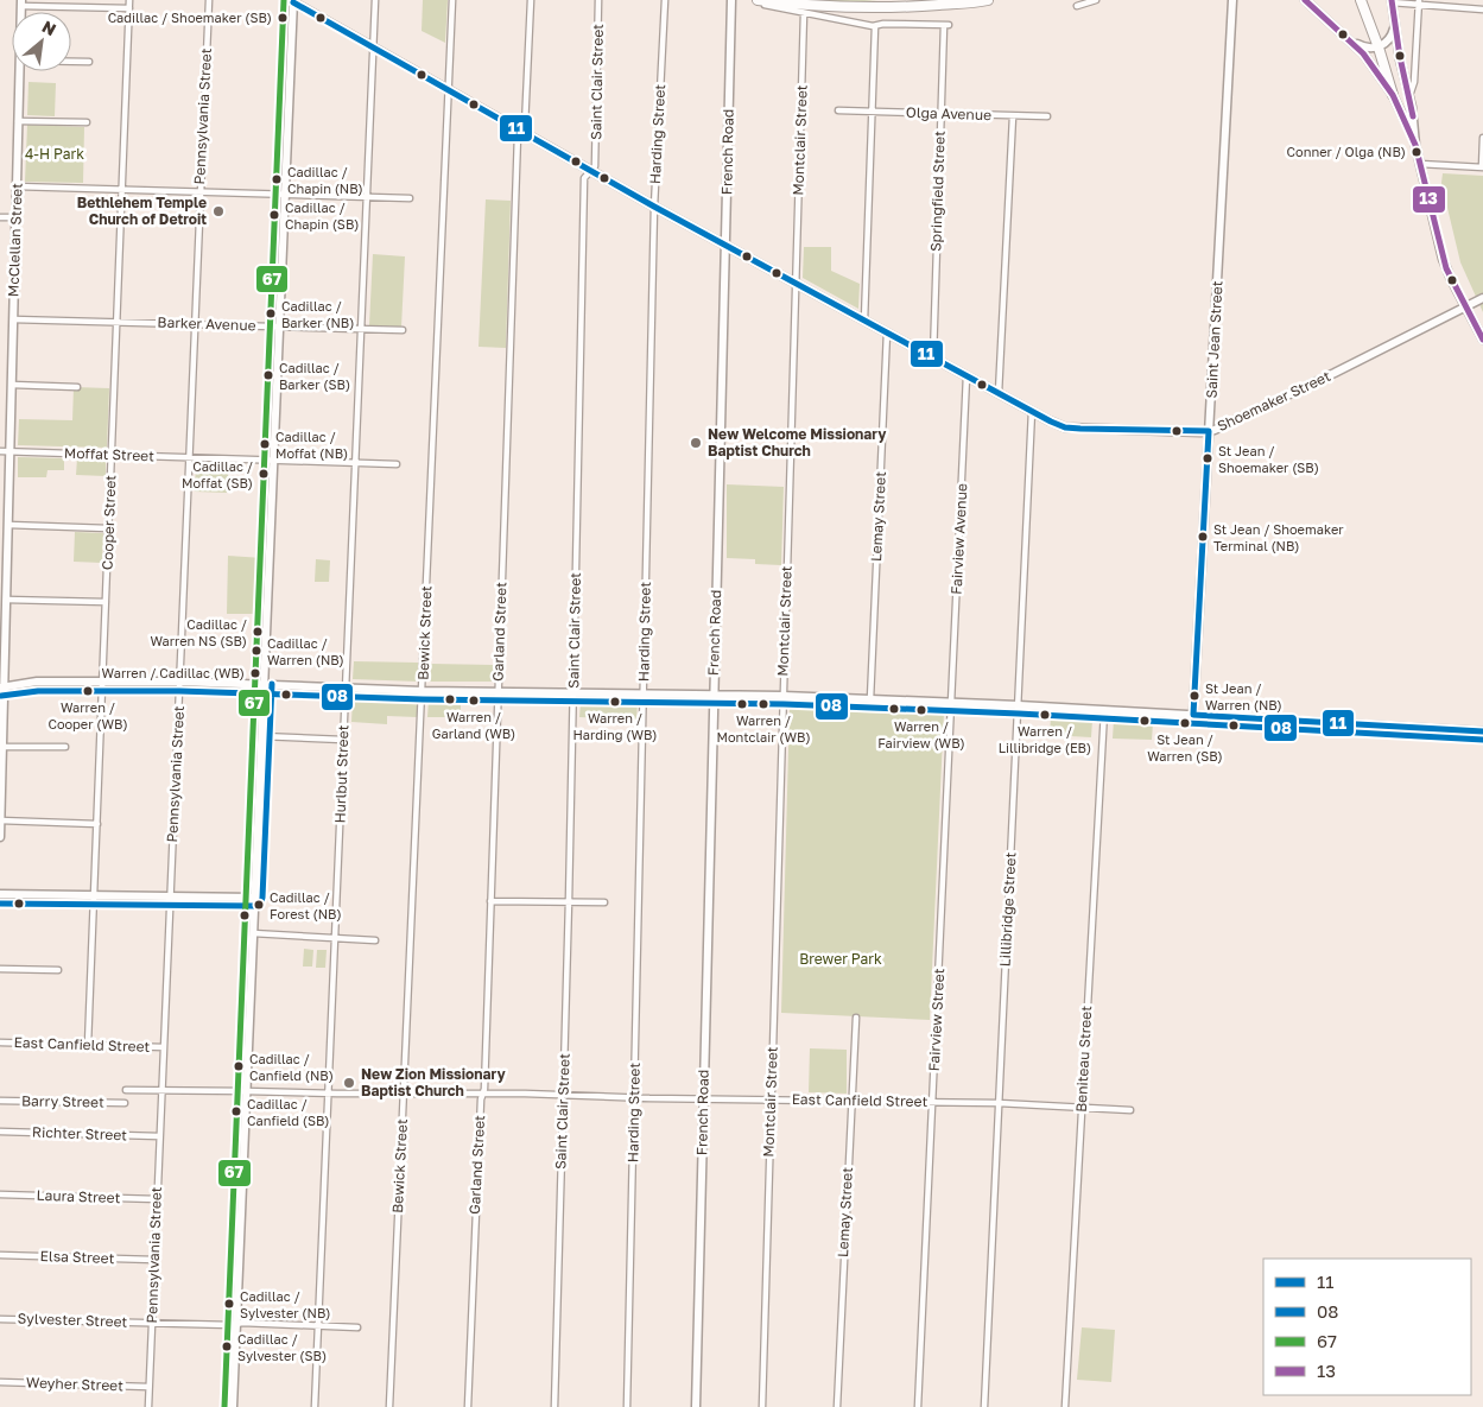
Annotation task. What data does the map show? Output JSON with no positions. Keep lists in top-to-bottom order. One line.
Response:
{"streets":{"street":["Saint Clair Street","Olga Avenue","Pennsylvania Street","Harding Street","Montclair Street","French Road","Springfield Street","McClellan Street","Barker Avenue","Saint Jean Street","Shoemaker Street","Moffat Street","Lemay Street","Cooper Street","Fairview Avenue","Garland Street","Bewick Street","Hurlbut Street","Lillibridge Street","Fairview Street","East Canfield Street","Beniteau Street","Barry Street","Richter Street","Laura Street","Elsa Street","Sylvester Street","Weyher Street"]},"crossings":[["Saint Clair Street","Shoemaker Street"],["Saint Clair Street","East Canfield Street"],["Olga Avenue","Springfield Street"],["Pennsylvania Street","Barker Avenue"],["Pennsylvania Street","Moffat Street"],["Pennsylvania Street","East Canfield Street"],["Pennsylvania Street","Richter Street"],["Pennsylvania Street","Laura Street"],["Pennsylvania Street","Elsa Street"],["Pennsylvania Street","Sylvester Street"],["Pennsylvania Street","Weyher Street"],["Harding Street","Shoemaker Street"],["Harding Street","East Canfield Street"],["Montclair Street","Shoemaker Street"],["Montclair Street","East Canfield Street"],["French Road","Shoemaker Street"],["French Road","East Canfield Street"],["Springfield Street","Shoemaker Street"],["McClellan Street","Barker Avenue"],["McClellan Street","Moffat Street"],["Barker Avenue","Cooper Street"],["Barker Avenue","Hurlbut Street"],["Saint Jean Street","Shoemaker Street"],["Shoemaker Street","Lemay Street"],["Shoemaker Street","Fairview Avenue"],["Shoemaker Street","Garland Street"],["Shoemaker Street","Bewick Street"],["Shoemaker Street","Hurlbut Street"],["Shoemaker Street","Lillibridge Street"],["Moffat Street","Cooper Street"],["Moffat Street","Hurlbut Street"],["Lemay Street","East Canfield Street"],["Cooper Street","East Canfield Street"],["Fairview Avenue","Fairview Street"],["Garland Street","East Canfield Street"],["Bewick Street","East Canfield Street"],["Hurlbut Street","East Canfield Street"],["Hurlbut Street","Sylvester Street"],["Lillibridge Street","East Canfield Street"],["Fairview Street","East Canfield Street"],["East Canfield Street","Beniteau Street"]],"parks":["4-H Park","Brewer Park"],"places":["Cadillac / Shoemaker (SB)","Conner / Olga (NB)","Cadillac / Chapin (NB)","Bethlehem Temple Church of Detroit","Cadillac / Chapin (SB)","Cadillac / Barker (NB)","Cadillac / Barker (SB)","New Welcome Missionary Baptist Church","Cadillac / Moffat (NB)","St Jean / Shoemaker (SB)","Cadillac / Moffat (SB)","St Jean / Shoemaker Terminal (NB)","Cadillac / Warren NS (SB)","Cadillac / Warren (NB)","Warren / Cadillac (WB)","Warren / Cooper (WB)","St Jean / Warren (NB)","Warren / Garland (WB)","Warren / Harding (WB)","Warren / Montclair (WB)","Warren / Fairview (WB)","Warren / Lillibridge (EB)","St Jean / Warren (SB)","Cadillac / Forest (NB)","Cadillac / Canfield (NB)","New Zion Missionary Baptist Church","Cadillac / Canfield (SB)","Cadillac / Sylvester (NB)","Cadillac / Sylvester (SB)"],"lines":["transit line 67","transit line 13","transit line 11","transit line 08"],"legend":["11","08","67","13"],"north":"top right"}
